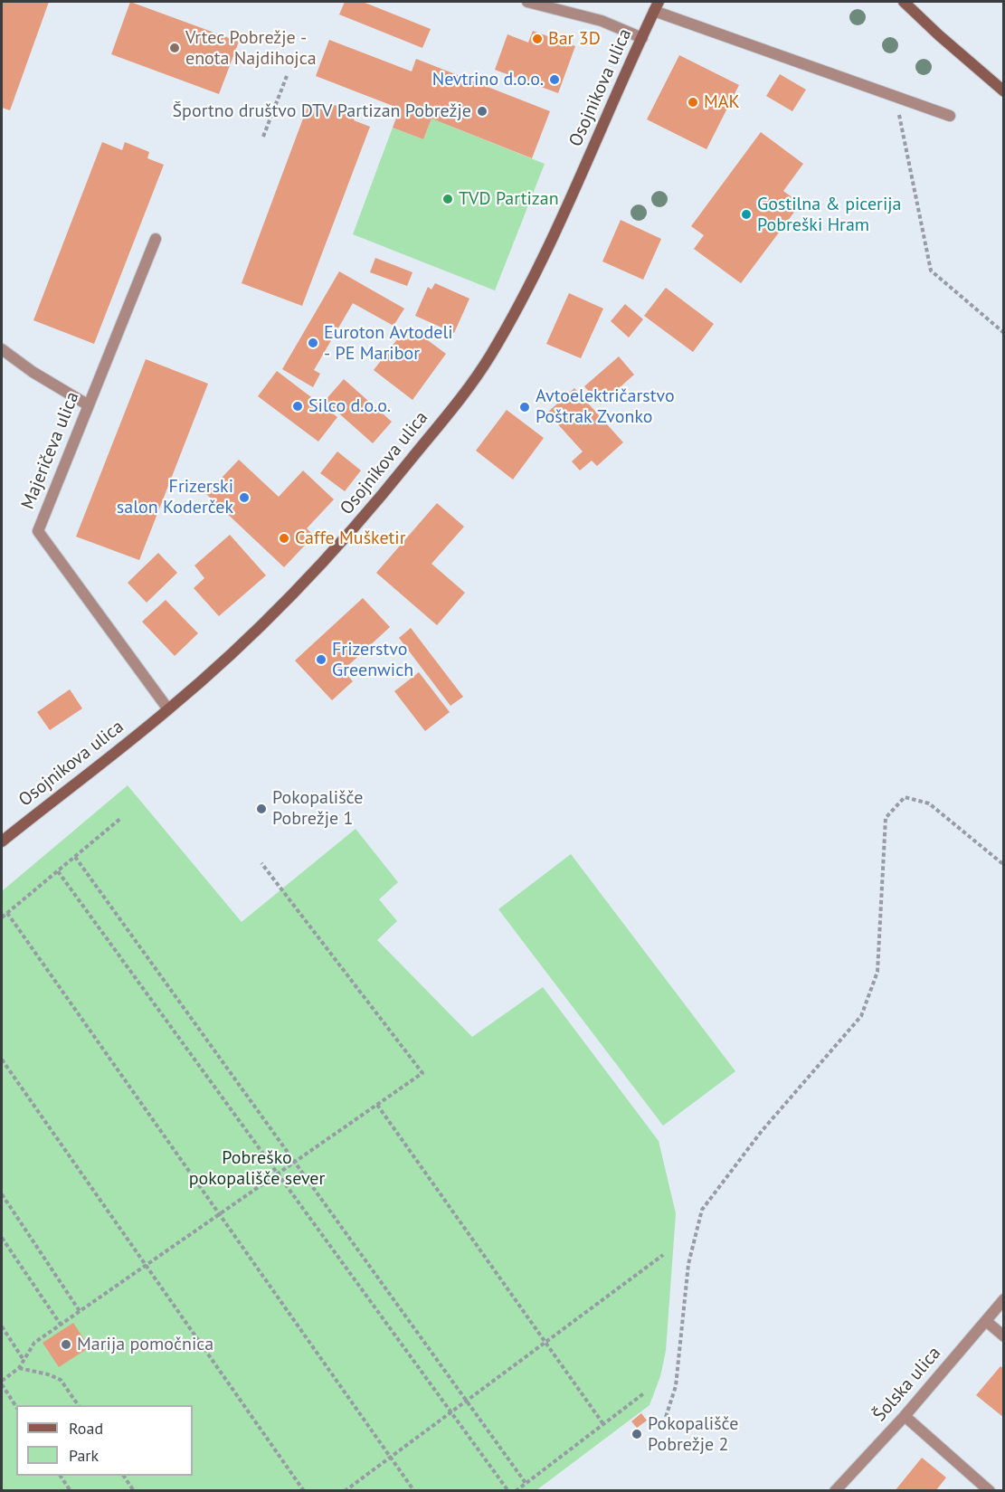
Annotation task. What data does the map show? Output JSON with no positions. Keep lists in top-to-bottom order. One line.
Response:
{"streets":{"street":["Osojnikova ulica","Majeričeva ulica","Šolska ulica"]},"crossings":[["Osojnikova ulica","Majeričeva ulica"]],"parks":["Pobreško pokopališče sever"],"places":["Bar 3D","Vrtec Pobrežje - enota Najdihojca","Nevtrino d.o.o.","MAK","Športno društvo DTV Partizan Pobrežje","TVD Partizan","Gostilna & picerija Pobreški Hram","Euroton Avtodeli - PE Maribor","Silco d.o.o.","Avtoelektričarstvo Poštrak Zvonko","Frizerski salon Koderček","Caffe Mušketir","Frizerstvo Greenwich","Pokopališče Pobrežje 1","Marija pomočnica","Pokopališče Pobrežje 2"],"legend":["Road","Park"]}
